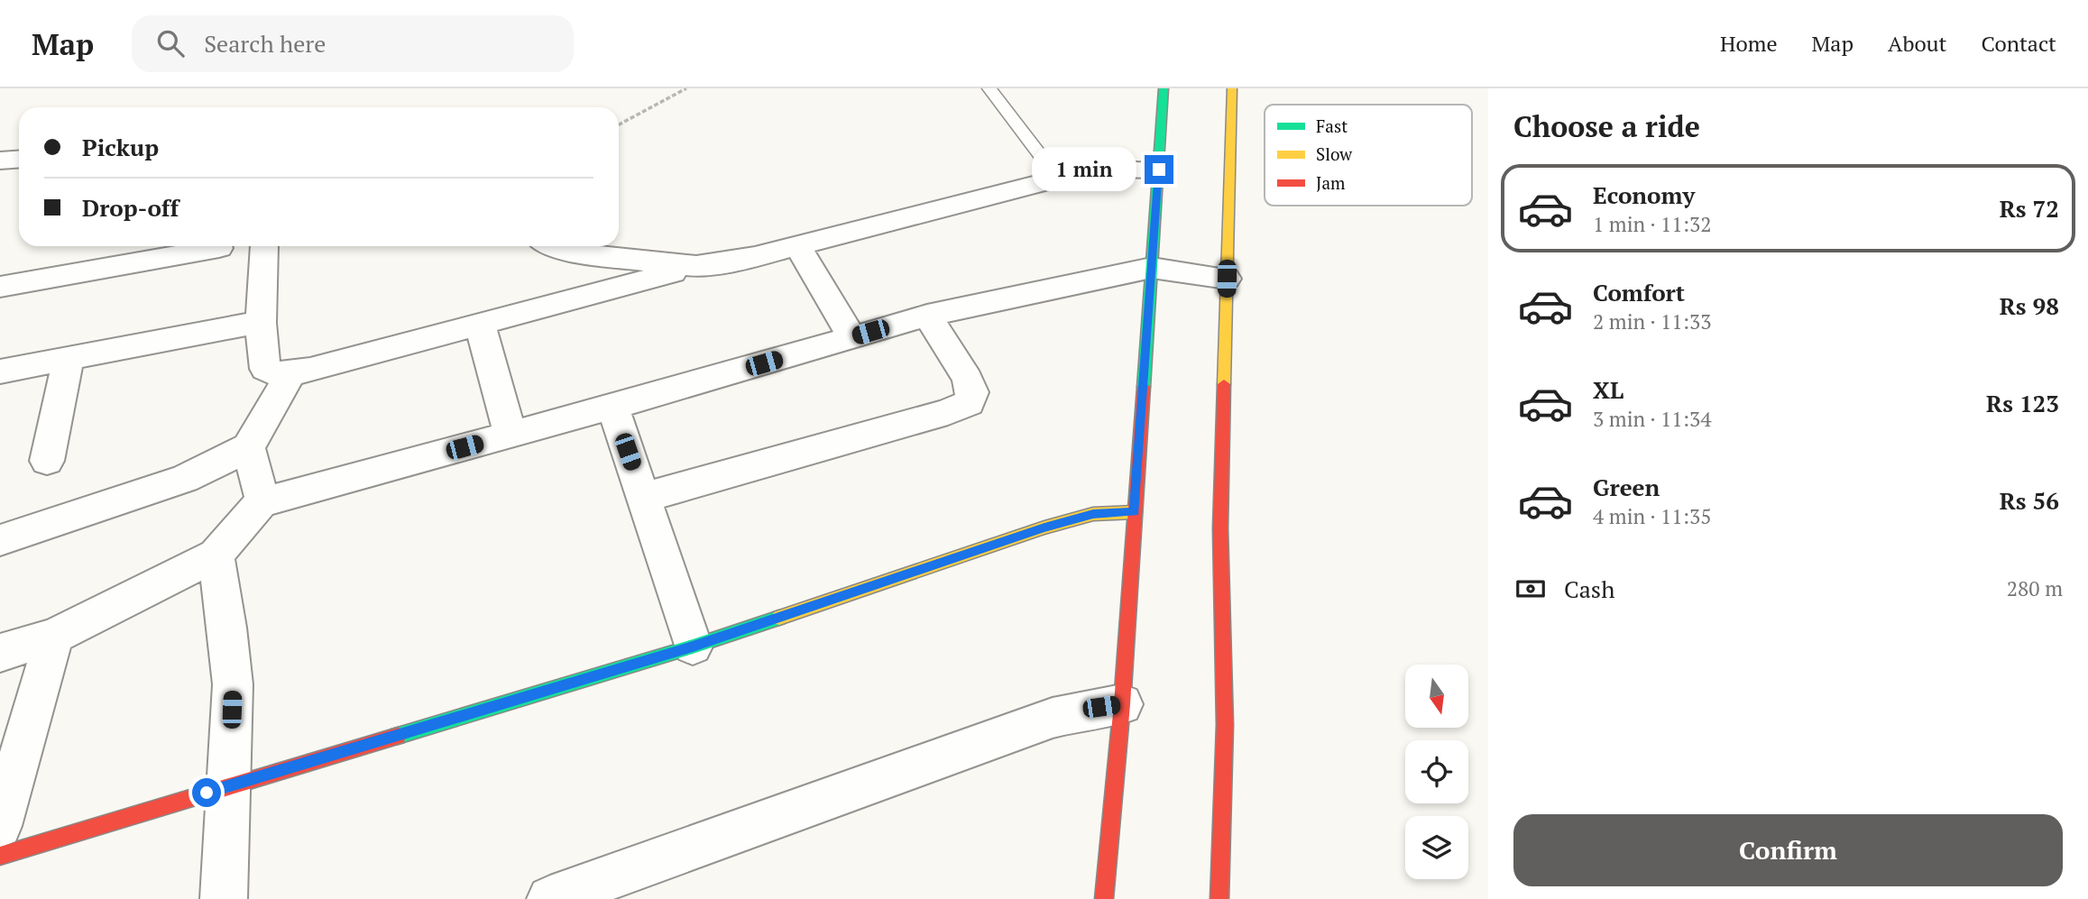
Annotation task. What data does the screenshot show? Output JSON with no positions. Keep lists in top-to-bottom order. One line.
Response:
{"legend":["Fast","Slow","Jam"],"north":"bottom","page":{"header":"Map","search":"Search here","nav":["Home","Map","About","Contact"],"heading":"Choose a ride","banner":["Pickup","Drop-off"],"bubble":"1 min","list":[{"name":"Economy","note":"1 min · 11:32","value":"Rs 72"},{"name":"Comfort","note":"2 min · 11:33","value":"Rs 98"},{"name":"XL","note":"3 min · 11:34","value":"Rs 123"},{"name":"Green","note":"4 min · 11:35","value":"Rs 56"}],"pay":["Cash","280 m"],"buttons":"Confirm"}}
